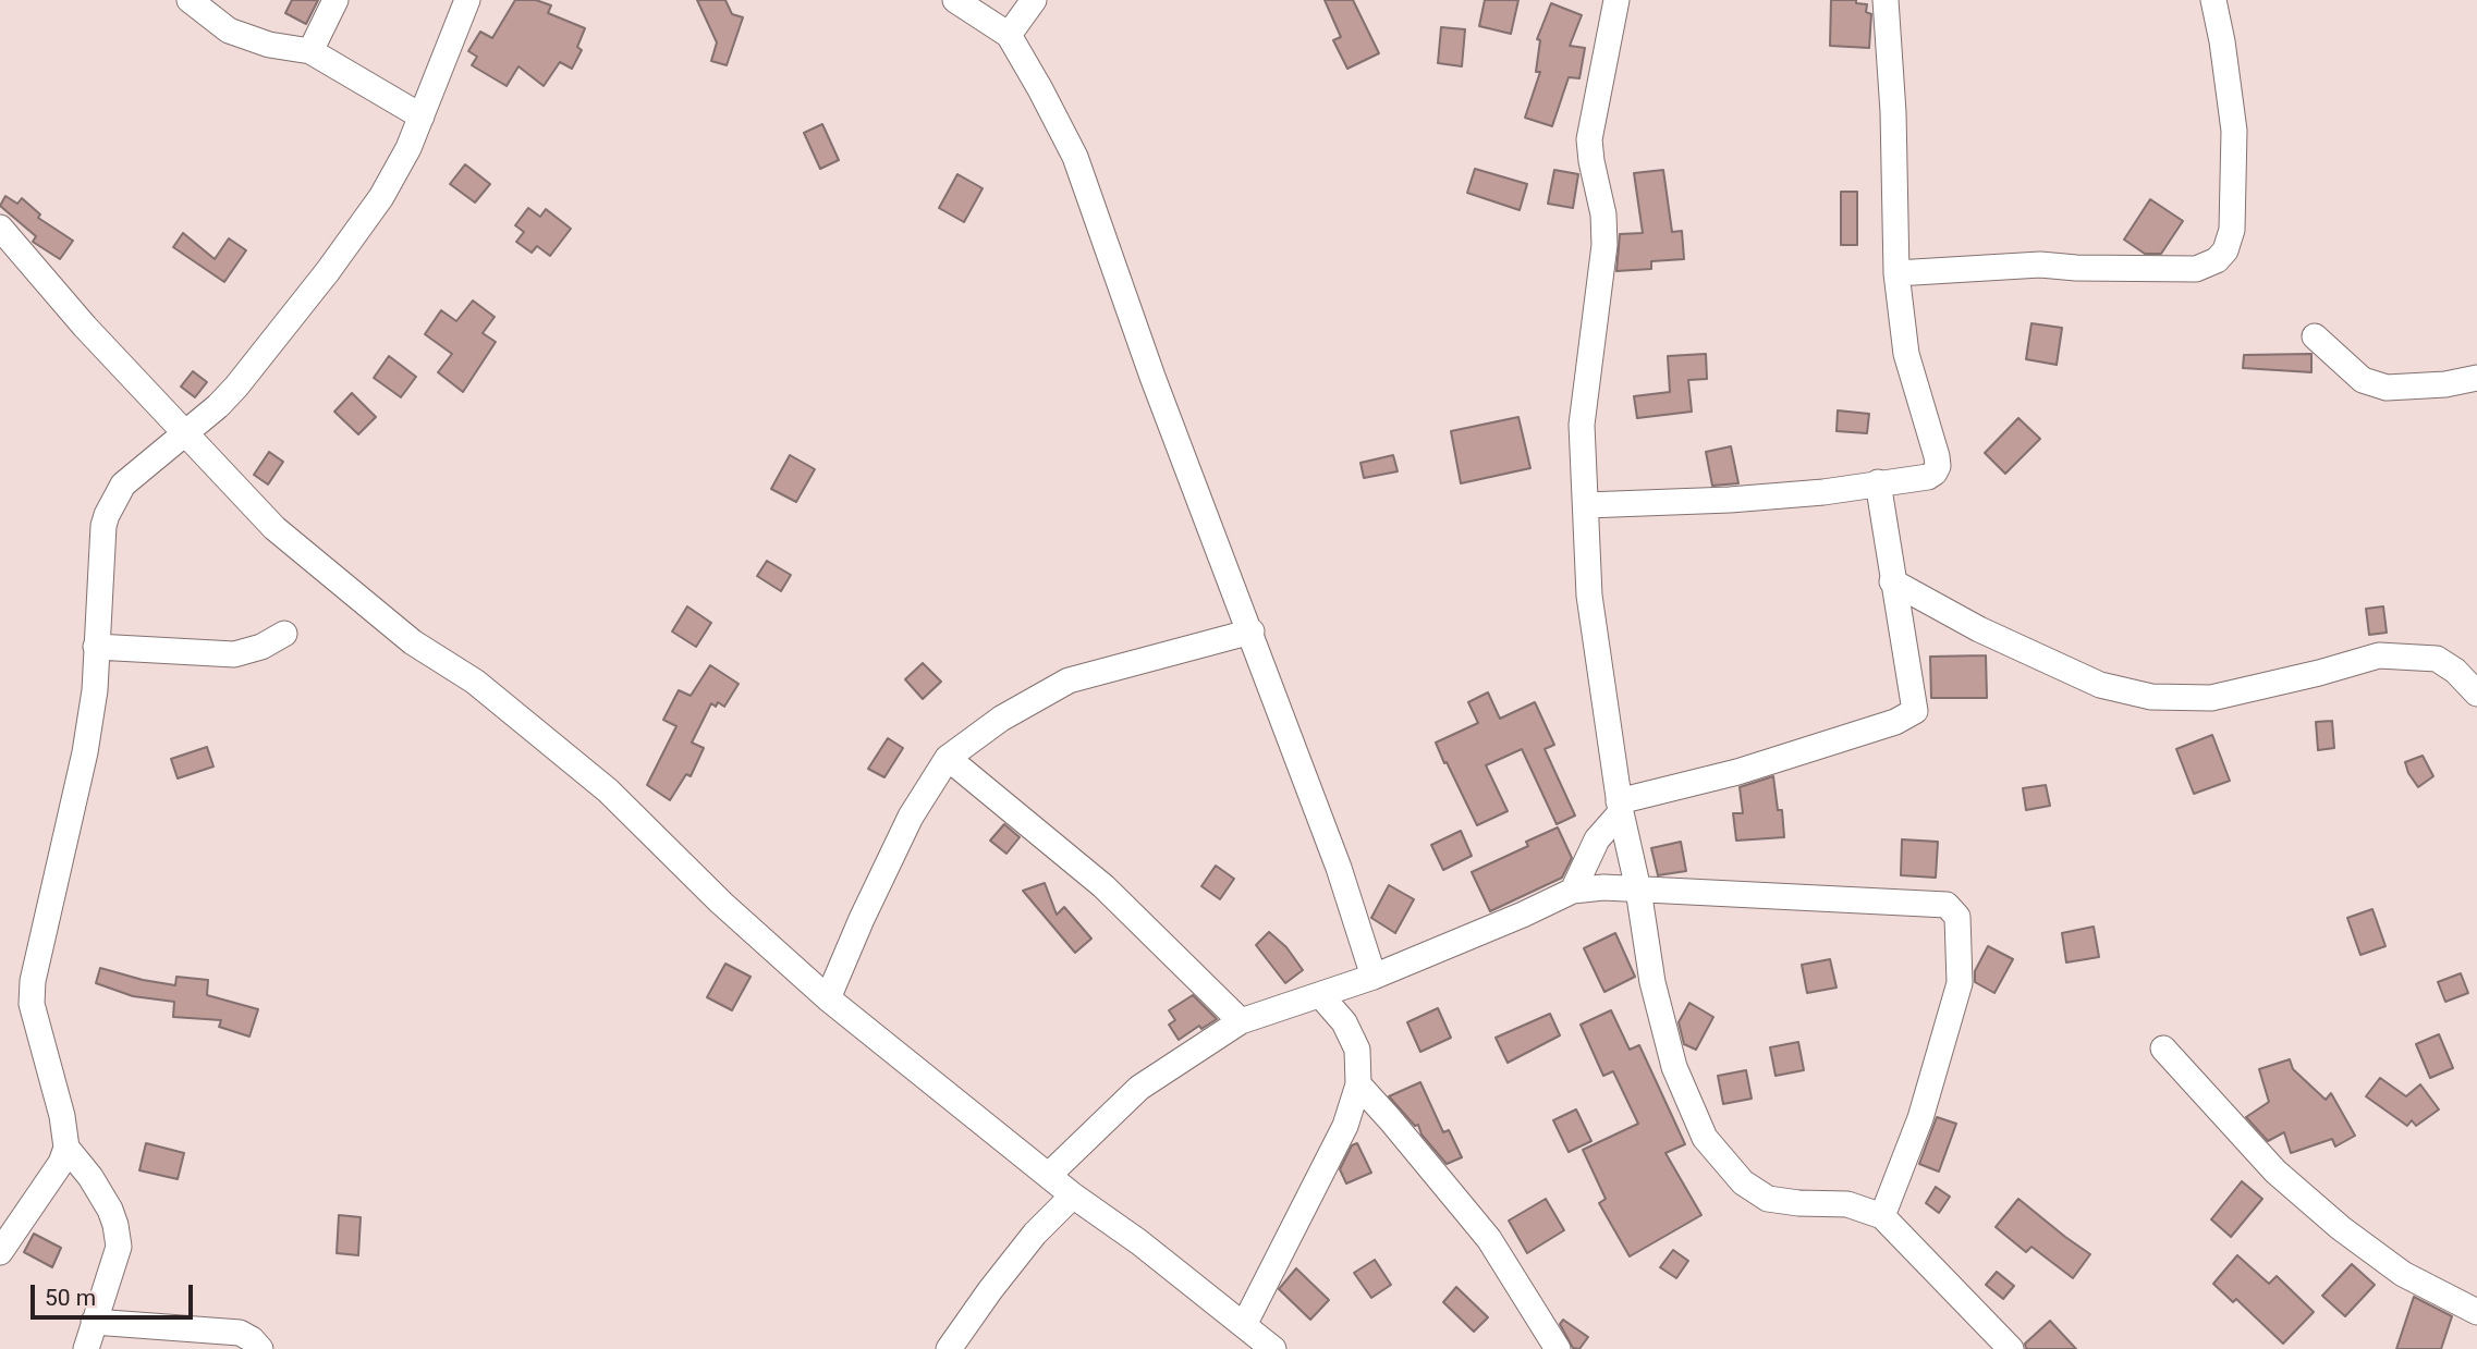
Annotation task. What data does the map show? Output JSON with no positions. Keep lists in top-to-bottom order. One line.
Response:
{"scale_bar":"50 m"}
